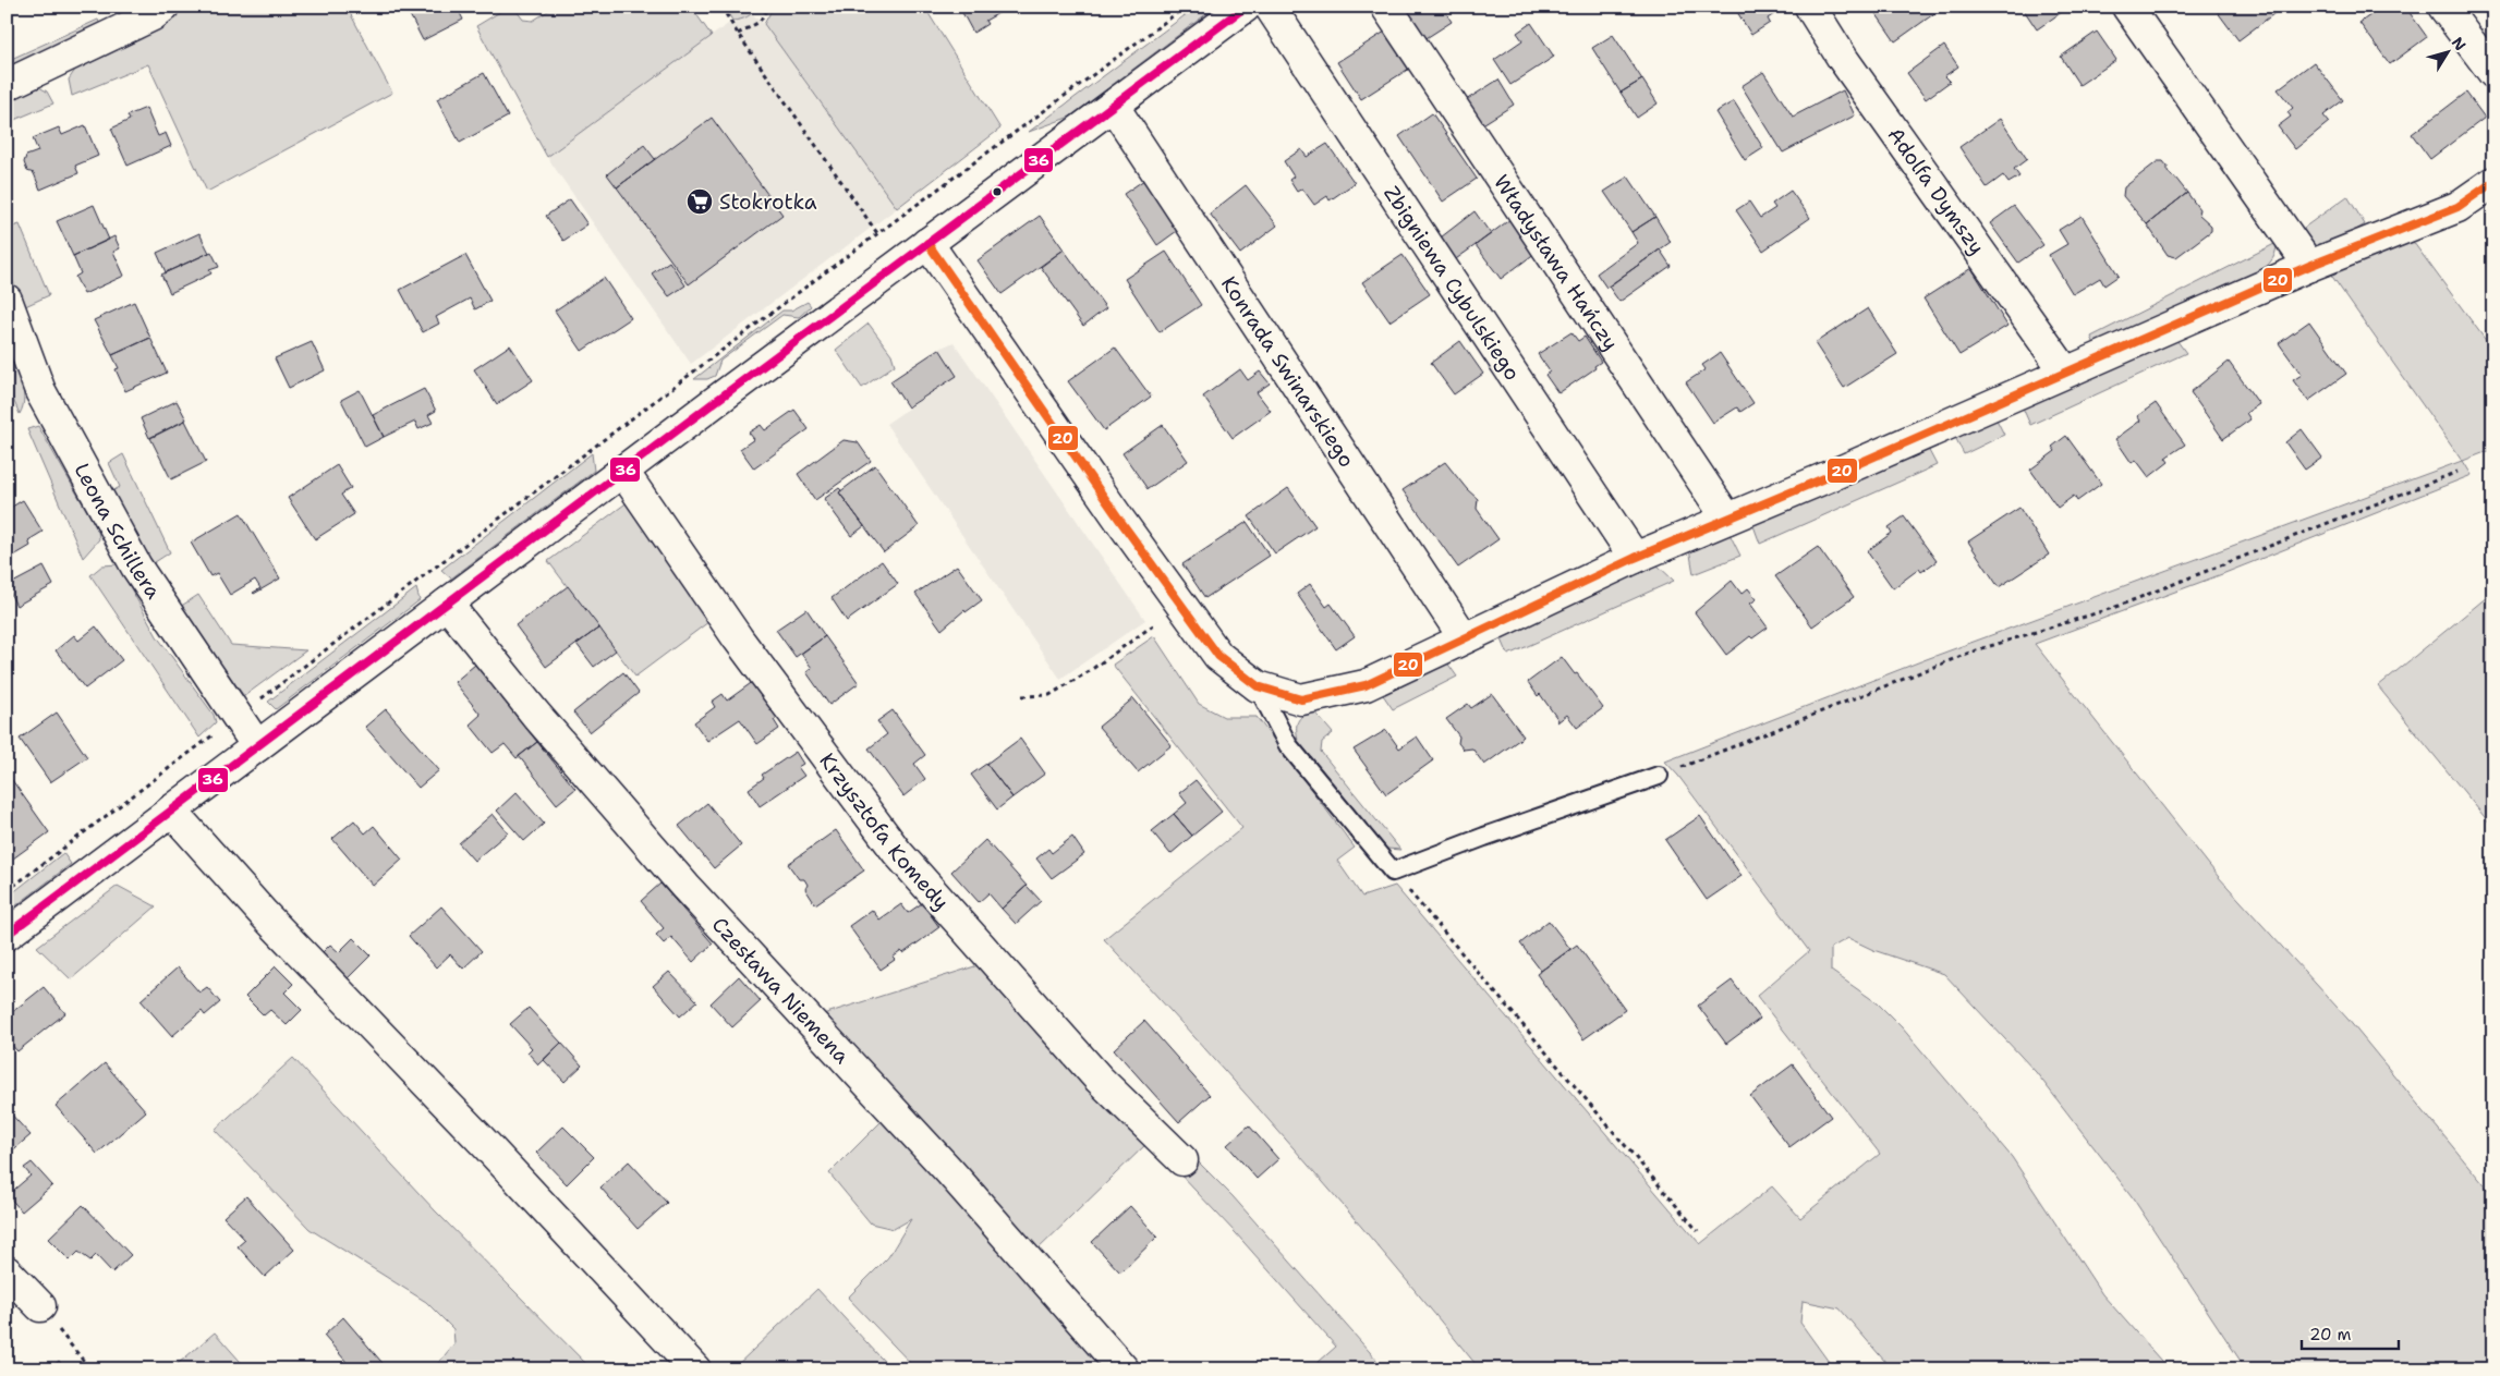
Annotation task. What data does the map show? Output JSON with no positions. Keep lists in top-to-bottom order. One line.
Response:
{"streets":{"street":["Adolfa Dymszy","Władysława Hańczy","Zbigniewa Cybulskiego","Konrada Swinarskiego","Leona Schillera","Krzysztofa Komedy","Czesława Niemena"]},"places":{"supermarket":["Stokrotka"]},"lines":["transit line 36","transit line 20"],"scale_bar":"20 m","north":"top right"}
